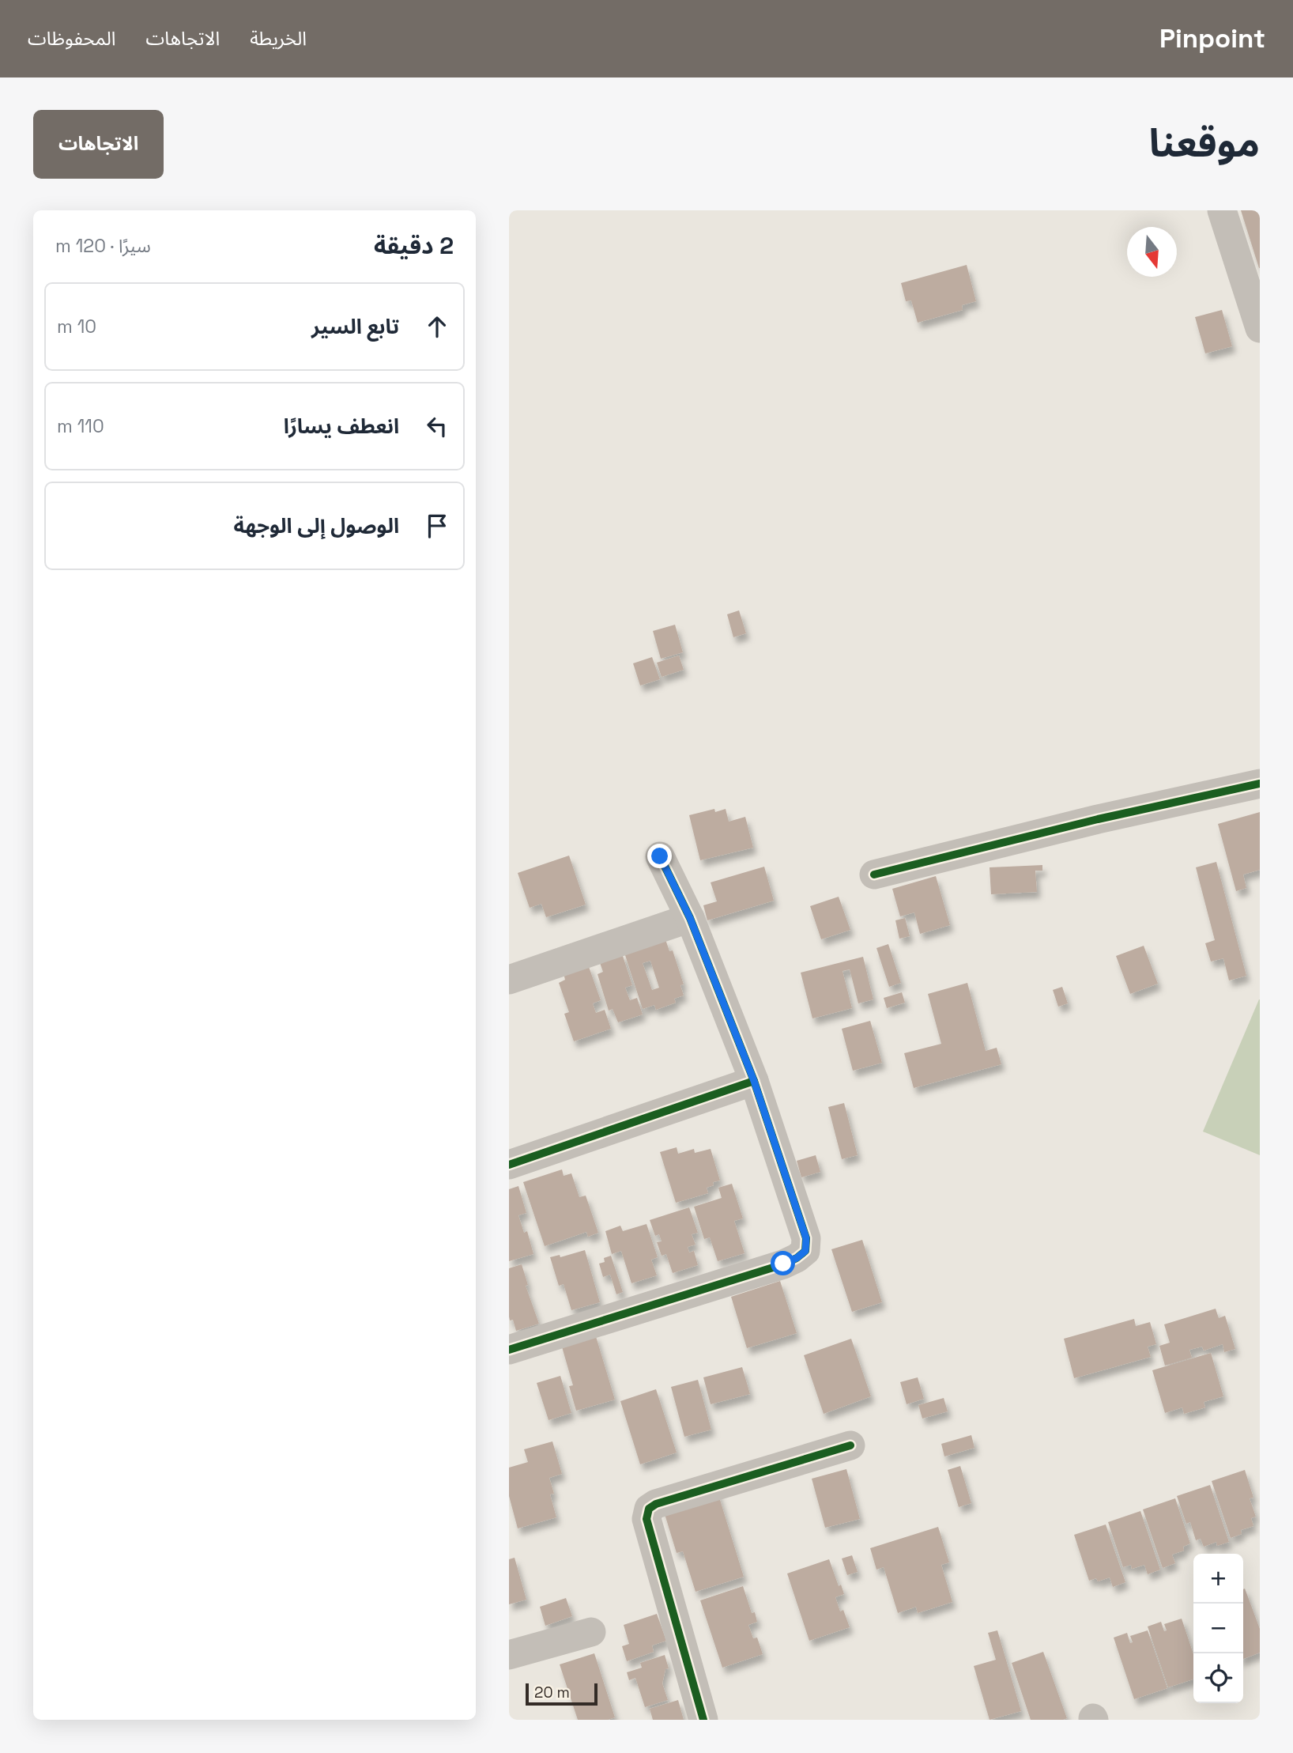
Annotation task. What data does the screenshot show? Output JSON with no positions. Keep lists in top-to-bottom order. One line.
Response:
{"scale_bar":"20 m","north":"bottom","page":{"header":"Pinpoint","nav":["الخريطة","الاتجاهات","المحفوظات"],"title":"موقعنا","buttons":"الاتجاهات","heading":["2 دقيقة","سيرًا · 120 m"],"list":[["تابع السير","10 m"],["انعطف يسارًا","110 m"],"الوصول إلى الوجهة"],"map_buttons":["+","−"],"scale":"20 m"}}
